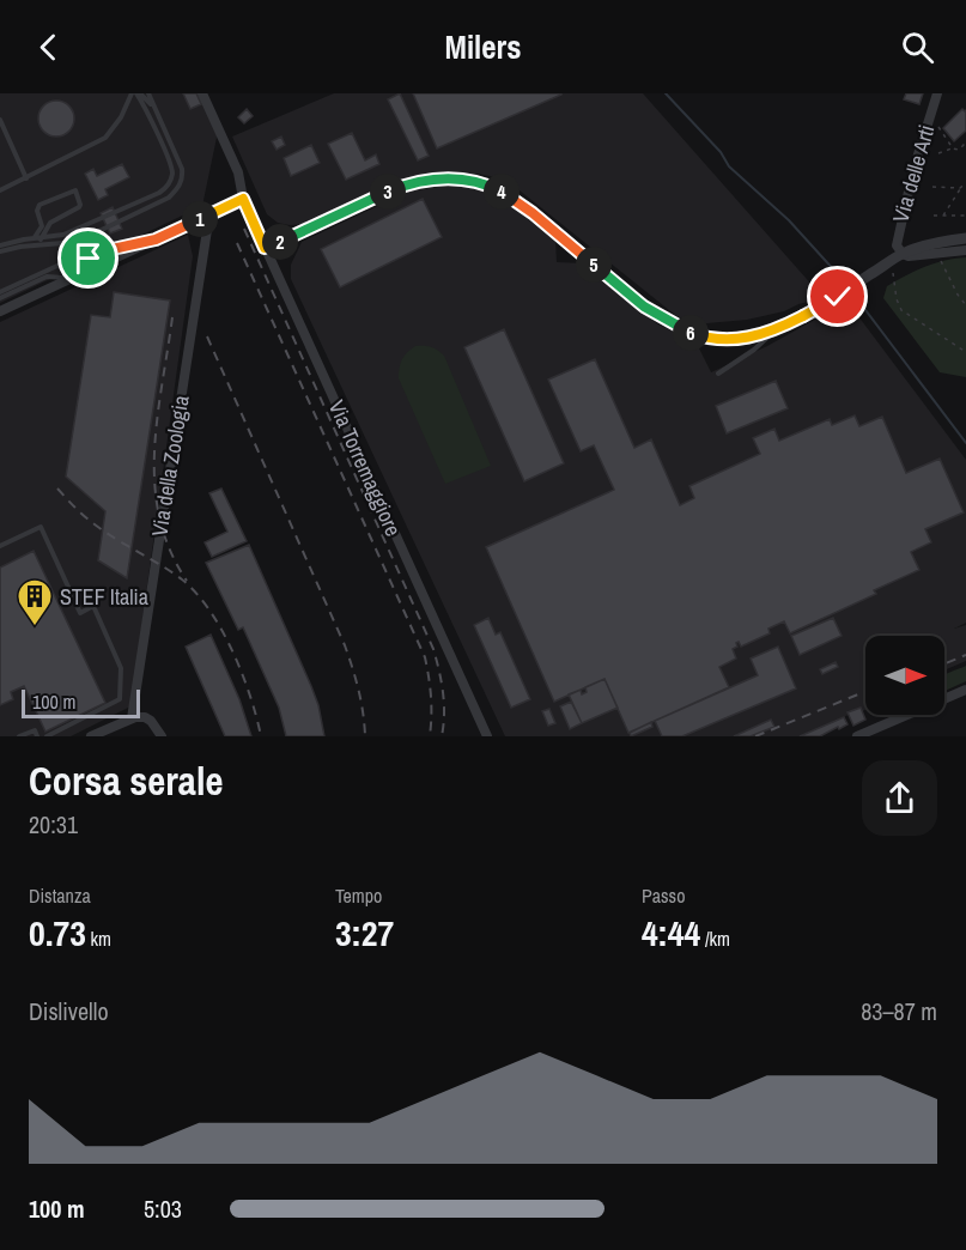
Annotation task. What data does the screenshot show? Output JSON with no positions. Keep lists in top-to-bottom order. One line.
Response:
{"streets":{"street":["Via delle Arti","Via della Zoologia","Via Torremaggiore"]},"places":{"building":["STEF Italia"]},"scale_bar":"100 m","north":"right","page":{"header":"Milers","pins":["3","4","1","2","5","6"],"scale":"100 m","heading":["Corsa serale","20:31"],"stats":[["Distanza","0.73 km"],["Tempo","3:27"],["Passo","4:44 /km"]],"chart":["Dislivello","83–87 m"],"list":[{"name":"100 m","note":"5:03"}]}}
